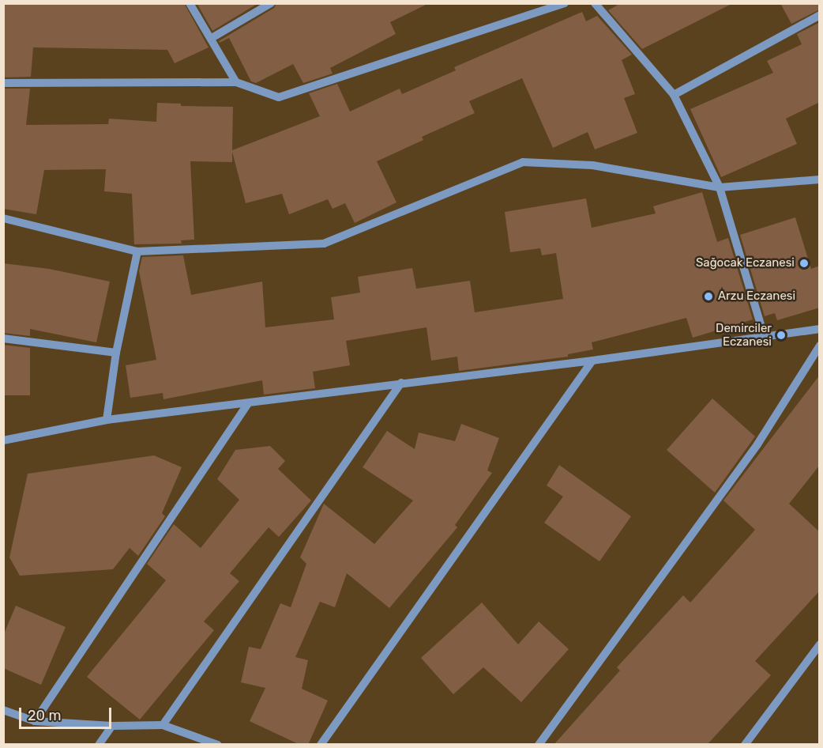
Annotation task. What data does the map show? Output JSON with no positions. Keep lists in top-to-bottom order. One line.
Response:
{"places":["Sağocak Eczanesi","Arzu Eczanesi","Demirciler Eczanesi"],"scale_bar":"20 m"}
